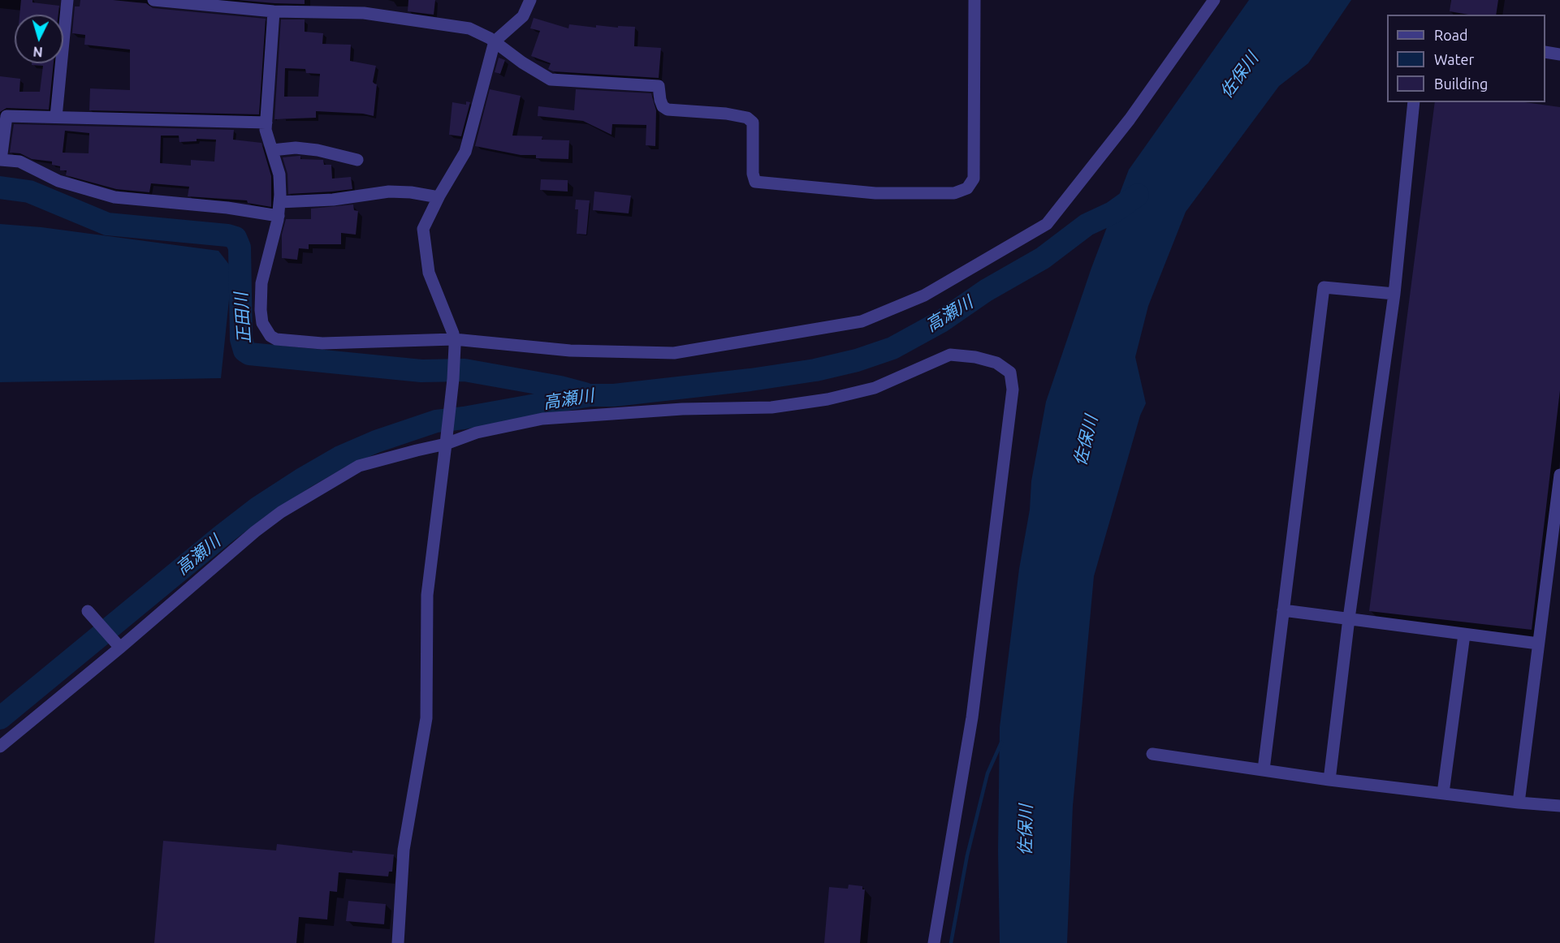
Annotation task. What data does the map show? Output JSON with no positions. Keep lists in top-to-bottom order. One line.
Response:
{"water":["佐保川","高瀬川","正田川"],"legend":["Road","Water","Building"],"north":"bottom"}
